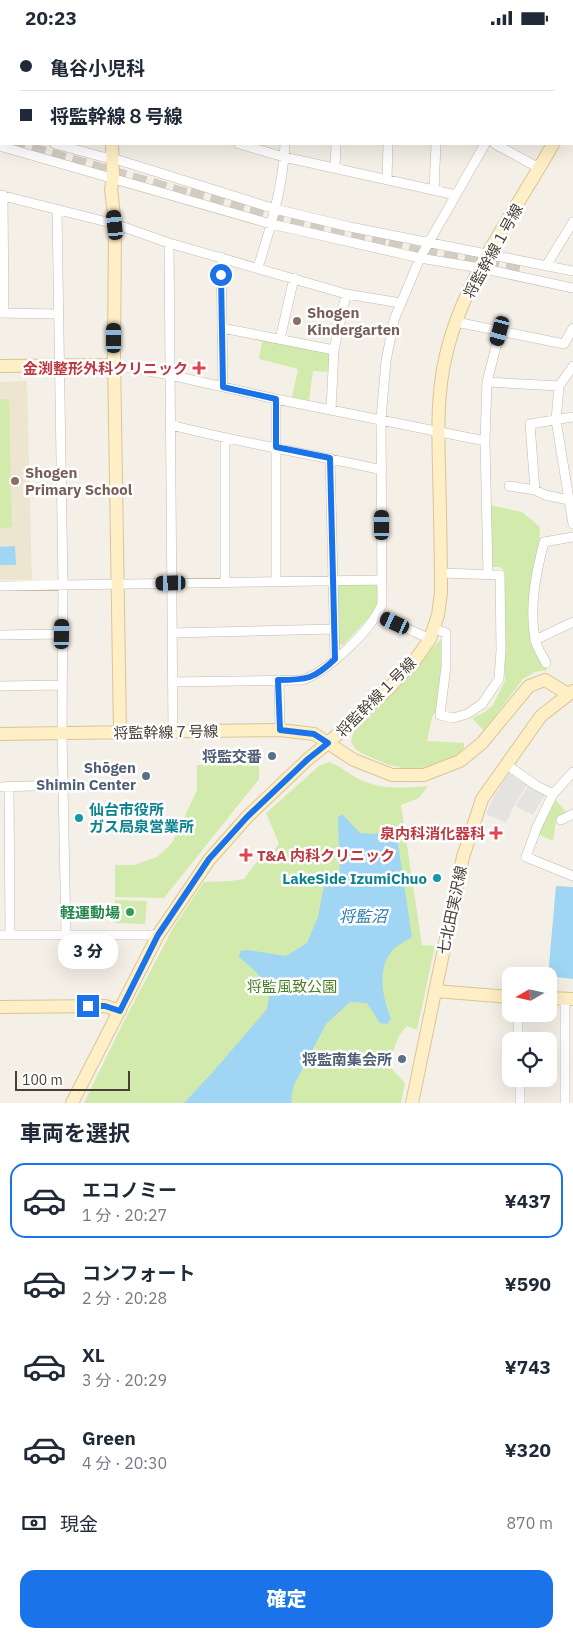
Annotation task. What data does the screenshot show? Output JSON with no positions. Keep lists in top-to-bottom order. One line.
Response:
{"streets":{"street":["将監幹線１号線","将監幹線７号線","七北田実沢線"]},"crossings":[["将監幹線１号線","将監幹線７号線"],["将監幹線７号線","七北田実沢線"]],"water":["将監沼"],"parks":["将監風致公園"],"places":{"other":["Shogen Kindergarten","Shogen Primary School","将監交番","Shōgen Shimin Center","仙台市役所 ガス局泉営業所","LakeSide IzumiChuo","軽運動場","将監南集会所"],"health":["金渕整形外科クリニック","泉内科消化器科","T&A 内科クリニック"]},"scale_bar":"100 m","north":"left","page":{"status":"20:23","banner":["亀谷小児科","将監幹線８号線"],"bubble":"3 分","scale":"100 m","heading":"車両を選択","list":[{"name":"エコノミー","note":"1 分 · 20:27","value":"¥437"},{"name":"コンフォート","note":"2 分 · 20:28","value":"¥590"},{"name":"XL","note":"3 分 · 20:29","value":"¥743"},{"name":"Green","note":"4 分 · 20:30","value":"¥320"}],"pay":["現金","870 m"],"buttons":"確定"}}
